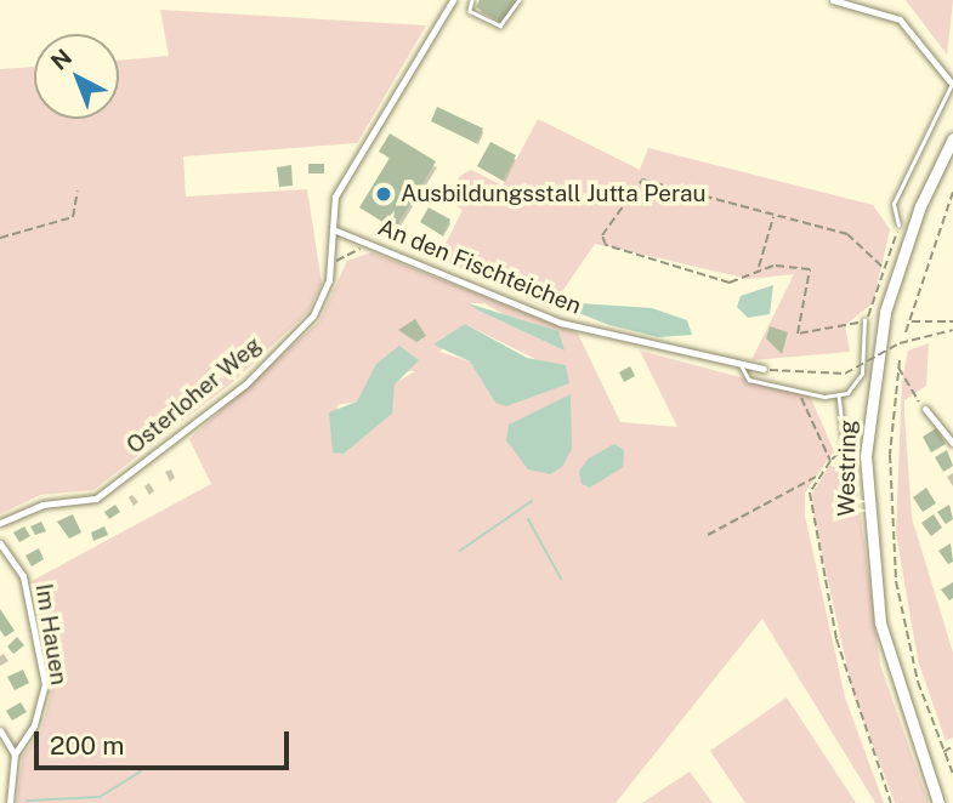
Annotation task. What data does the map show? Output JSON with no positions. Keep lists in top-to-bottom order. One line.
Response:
{"streets":{"main road":["Westring"],"street":["An den Fischteichen","Osterloher Weg","Im Hauen"]},"crossings":[["An den Fischteichen","Osterloher Weg"]],"places":["Ausbildungsstall Jutta Perau"],"scale_bar":"200 m","north":"top left"}
